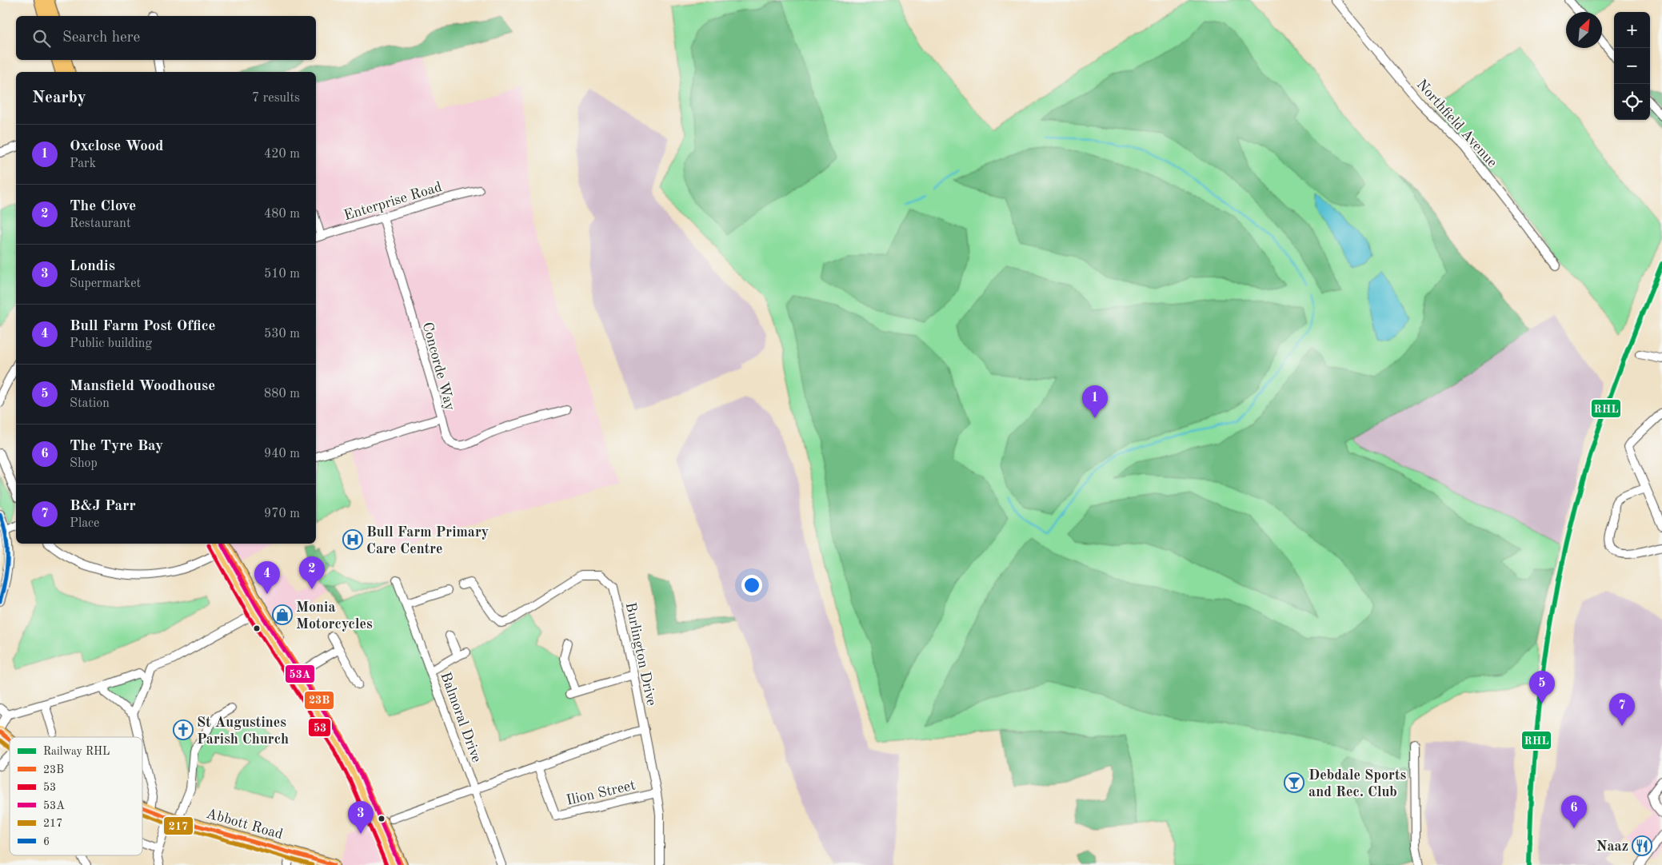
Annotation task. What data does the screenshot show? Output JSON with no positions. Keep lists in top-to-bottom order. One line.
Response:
{"streets":{"main road":["Abbott Road"],"street":["Northfield Avenue","Enterprise Road","Concorde Way","Burlington Drive","Balmoral Drive","Ilion Street"]},"crossings":[["Enterprise Road","Concorde Way"],["Burlington Drive","Ilion Street"]],"places":{"hospital":["Bull Farm Primary Care Centre"],"shop":["Monia Motorcycles"],"church":["St Augustines Parish Church"],"bar":["Debdale Sports and Rec. Club"],"restaurant":["Naaz"]},"lines":["rail line RHL","transit line 6","transit line 23B","transit line 53A","transit line 53","transit line 217"],"legend":["Railway RHL","23B","53","53A","217","6"],"north":"top right","page":{"map_buttons":["+","−"],"search":"Search here","heading":["Nearby","7 results"],"list":[{"mark":"1","name":"Oxclose Wood","note":"Park","value":"420 m"},{"mark":"2","name":"The Clove","note":"Restaurant","value":"480 m"},{"mark":"3","name":"Londis","note":"Supermarket","value":"510 m"},{"mark":"4","name":"Bull Farm Post Office","note":"Public building","value":"530 m"},{"mark":"5","name":"Mansfield Woodhouse","note":"Station","value":"880 m"},{"mark":"6","name":"The Tyre Bay","note":"Shop","value":"940 m"},{"mark":"7","name":"B&J Parr","note":"Place","value":"970 m"}],"pins":["1","2","4","5","7","6","3"]}}
